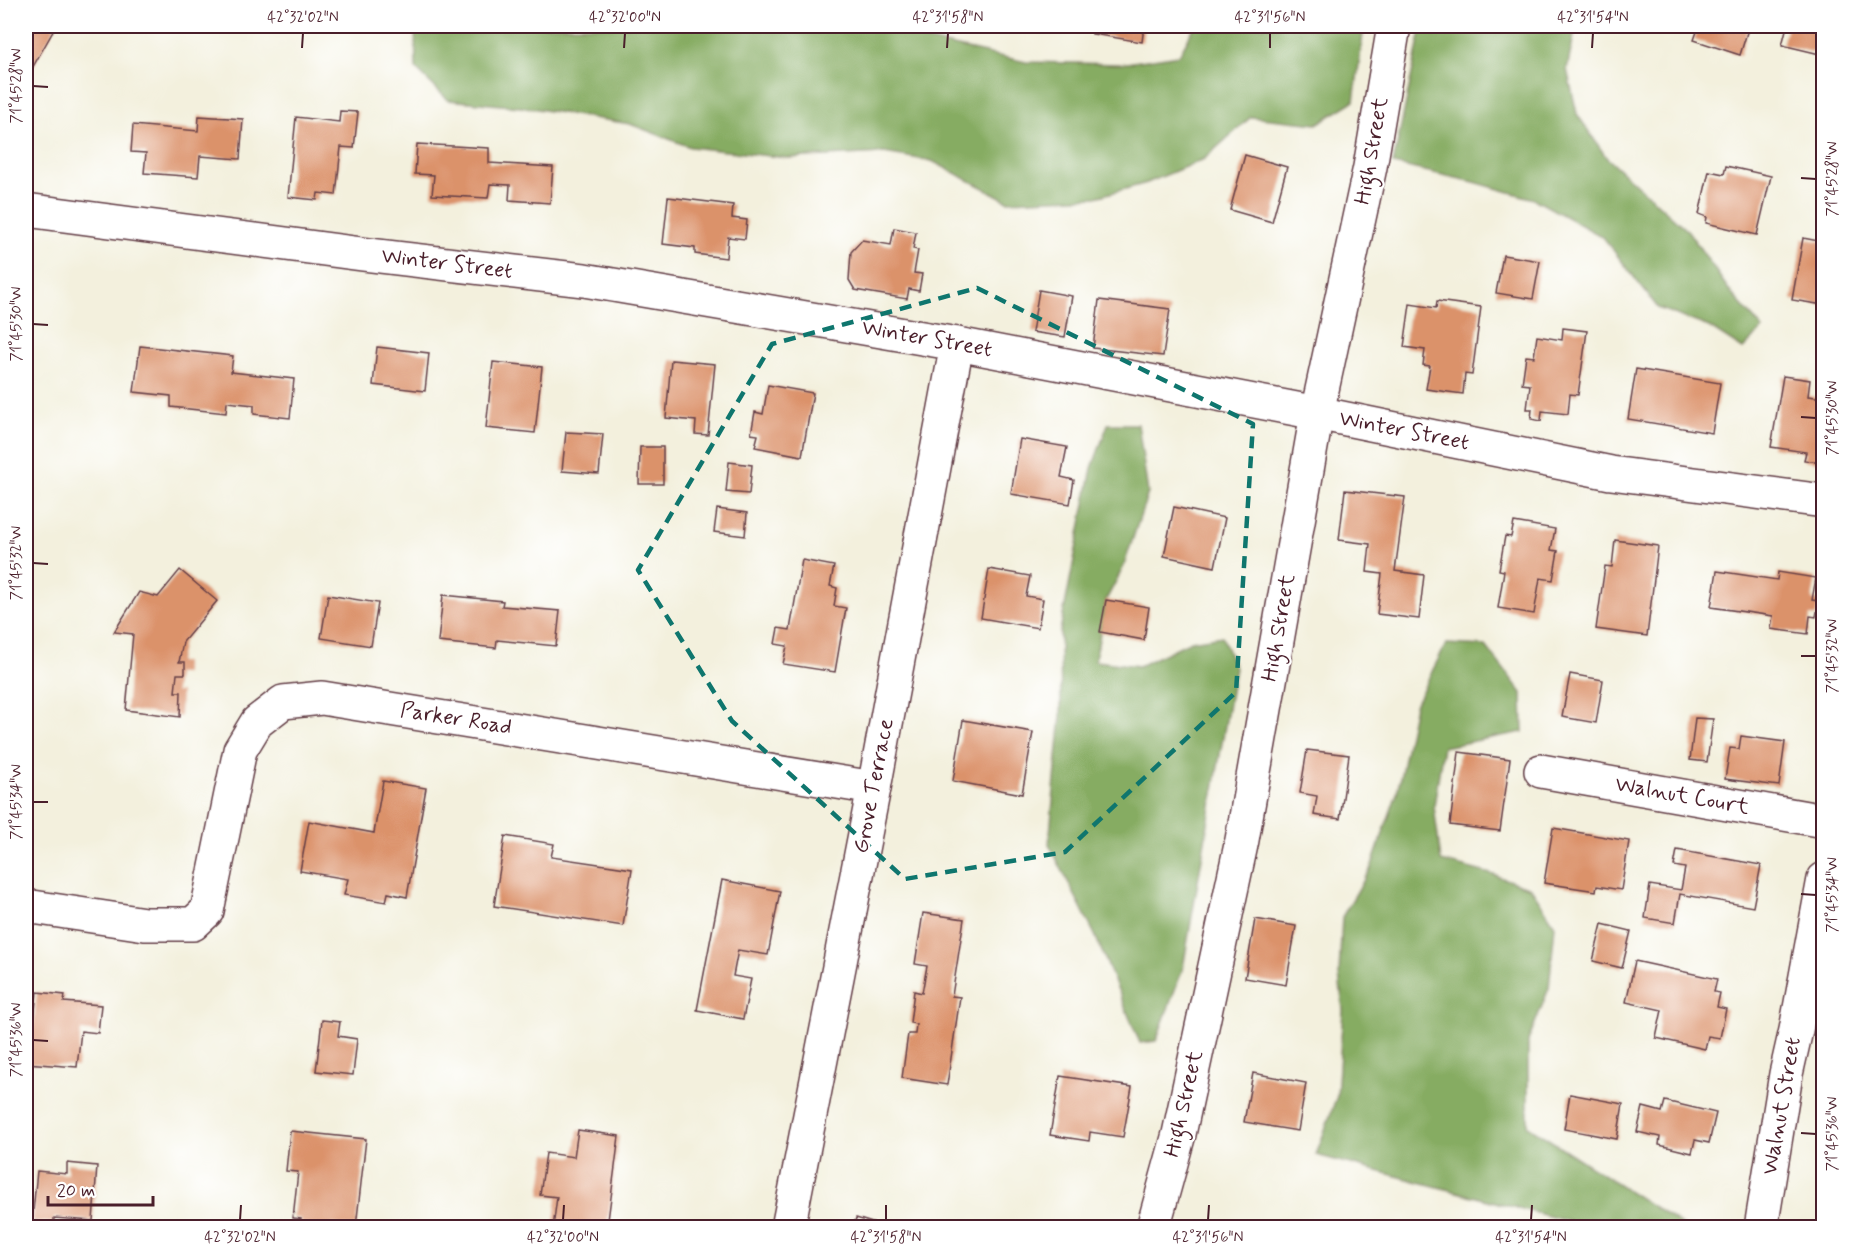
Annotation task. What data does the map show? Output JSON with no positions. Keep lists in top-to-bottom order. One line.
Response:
{"streets":{"street":["High Street","Winter Street","Parker Road","Grove Terrace","Walnut Court","Walnut Street"]},"crossings":[["High Street","Winter Street"],["Winter Street","Grove Terrace"],["Parker Road","Grove Terrace"]],"scale_bar":"20 m","coordinates":["42°32'02\"N","42°32'00\"N","42°31'58\"N","42°31'56\"N","42°31'54\"N","71°45'28\"W","71°45'30\"W","71°45'32\"W","71°45'34\"W","71°45'36\"W"]}
